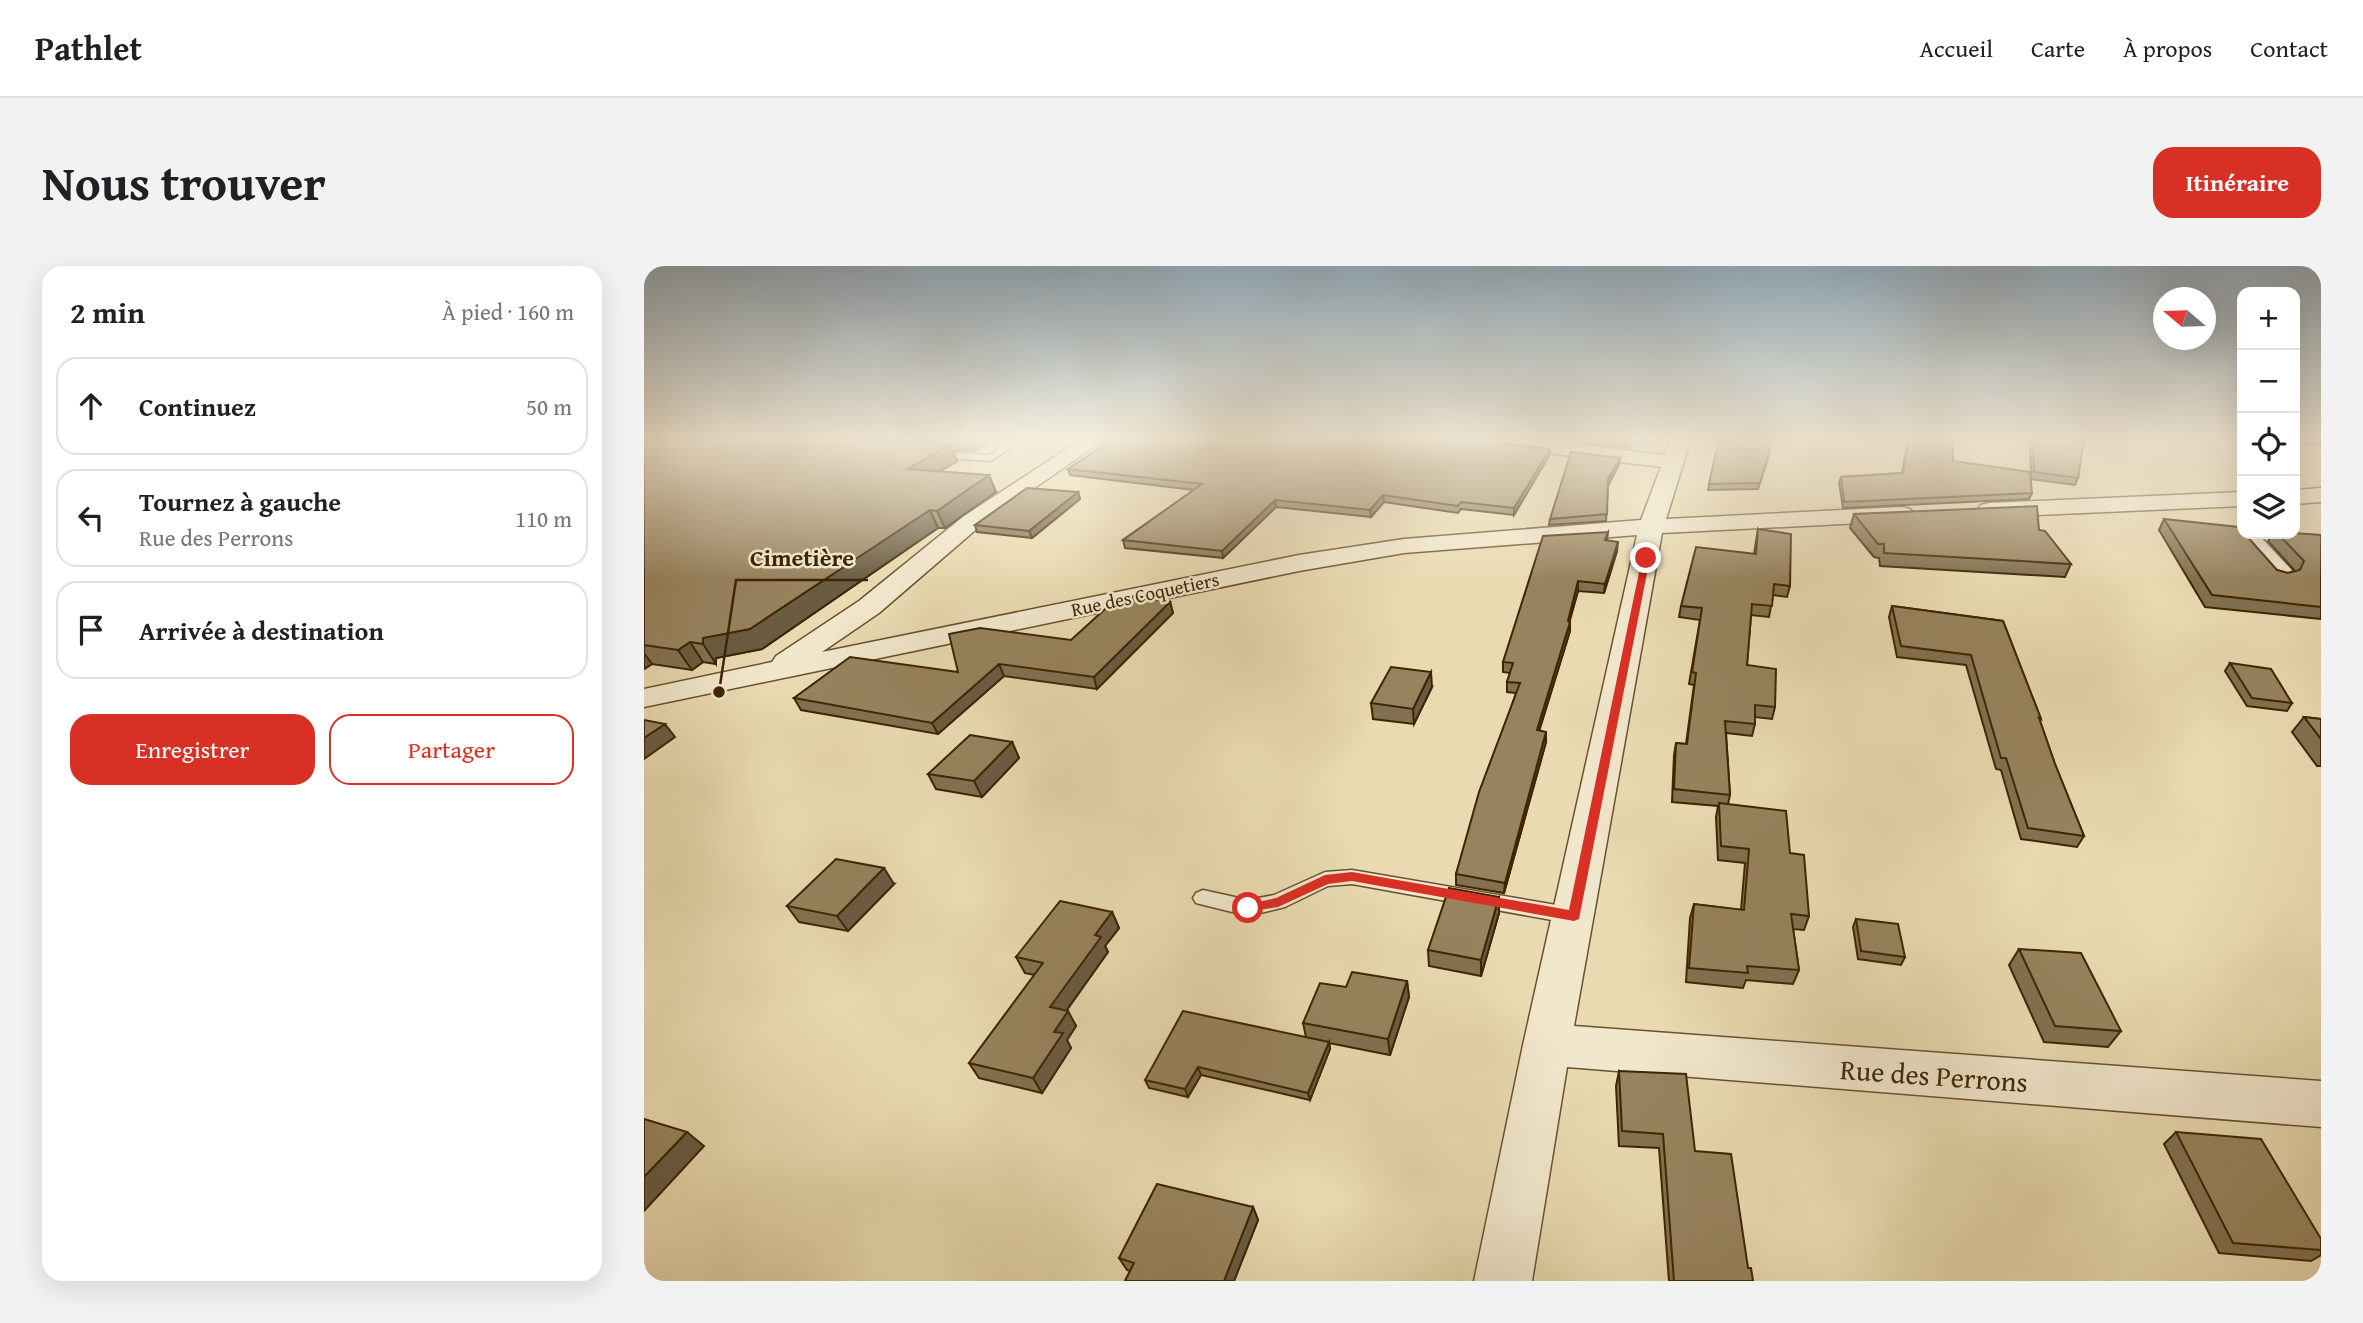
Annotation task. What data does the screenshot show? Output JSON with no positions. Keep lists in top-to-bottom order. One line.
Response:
{"streets":{"street":["Rue des Coquetiers","Rue des Perrons"]},"places":["Cimetière"],"north":"left","page":{"header":"Pathlet","nav":["Accueil","Carte","À propos","Contact"],"title":"Nous trouver","buttons":["Itinéraire",["Enregistrer","Partager"]],"heading":["2 min","À pied · 160 m"],"map_buttons":["+","−"],"list":[["Continuez","50 m"],["Tournez à gauche","Rue des Perrons","110 m"],"Arrivée à destination"]}}
